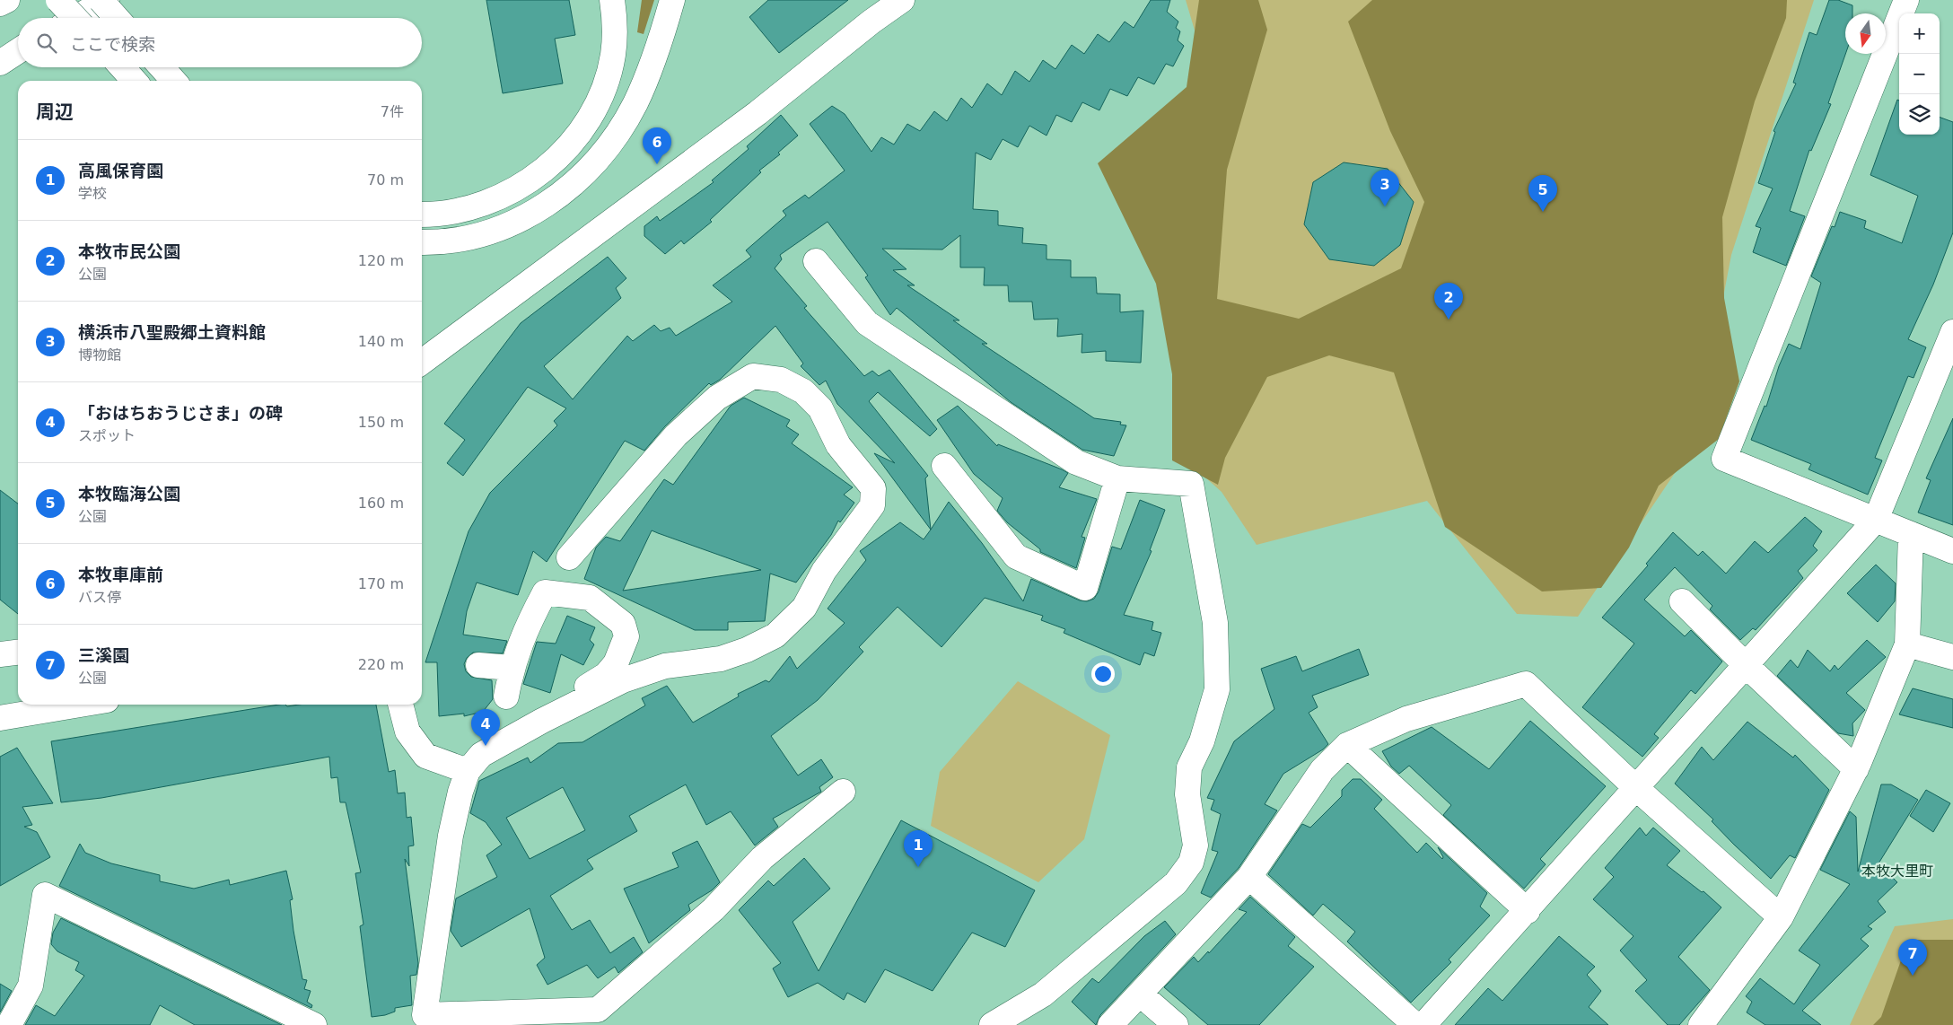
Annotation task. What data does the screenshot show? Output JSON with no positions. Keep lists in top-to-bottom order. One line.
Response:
{"districts":["本牧大里町"],"north":"bottom","page":{"map_buttons":["+","−"],"search":"ここで検索","heading":["周辺","7件"],"pins":["6","3","5","2","4","1","7"],"list":[{"mark":"1","name":"高風保育園","note":"学校","value":"70 m"},{"mark":"2","name":"本牧市民公園","note":"公園","value":"120 m"},{"mark":"3","name":"横浜市八聖殿郷土資料館","note":"博物館","value":"140 m"},{"mark":"4","name":"「おはちおうじさま」の碑","note":"スポット","value":"150 m"},{"mark":"5","name":"本牧臨海公園","note":"公園","value":"160 m"},{"mark":"6","name":"本牧車庫前","note":"バス停","value":"170 m"},{"mark":"7","name":"三溪園","note":"公園","value":"220 m"}]}}
